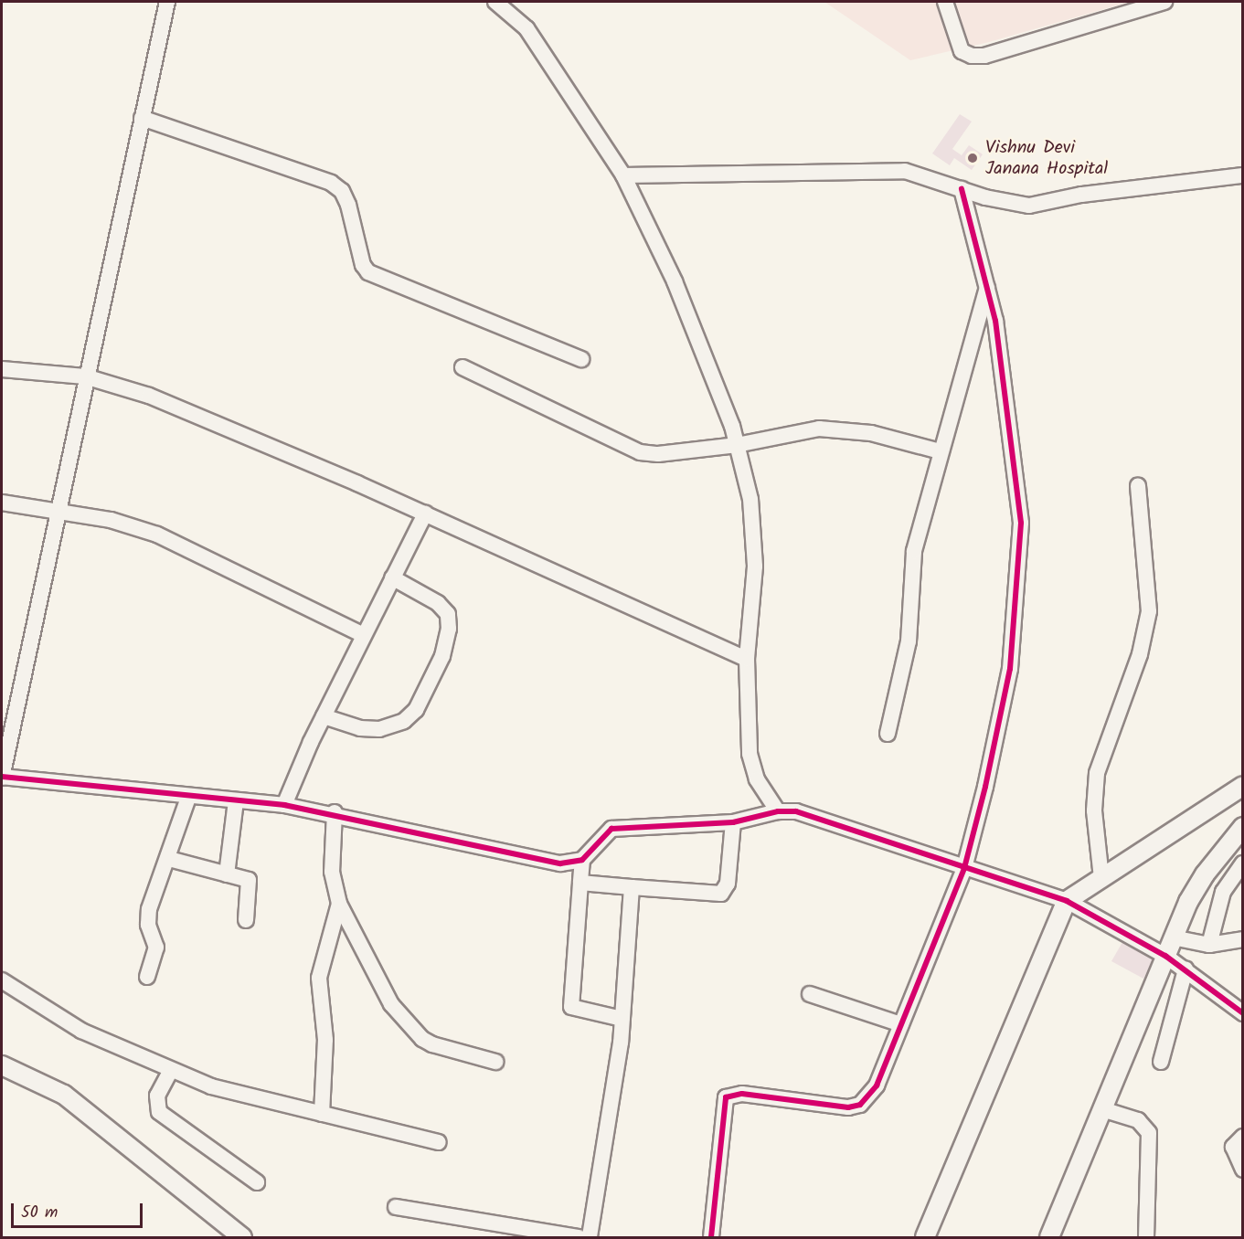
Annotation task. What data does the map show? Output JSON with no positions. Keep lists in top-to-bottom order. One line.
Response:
{"places":["Vishnu Devi Janana Hospital"],"scale_bar":"50 m"}
